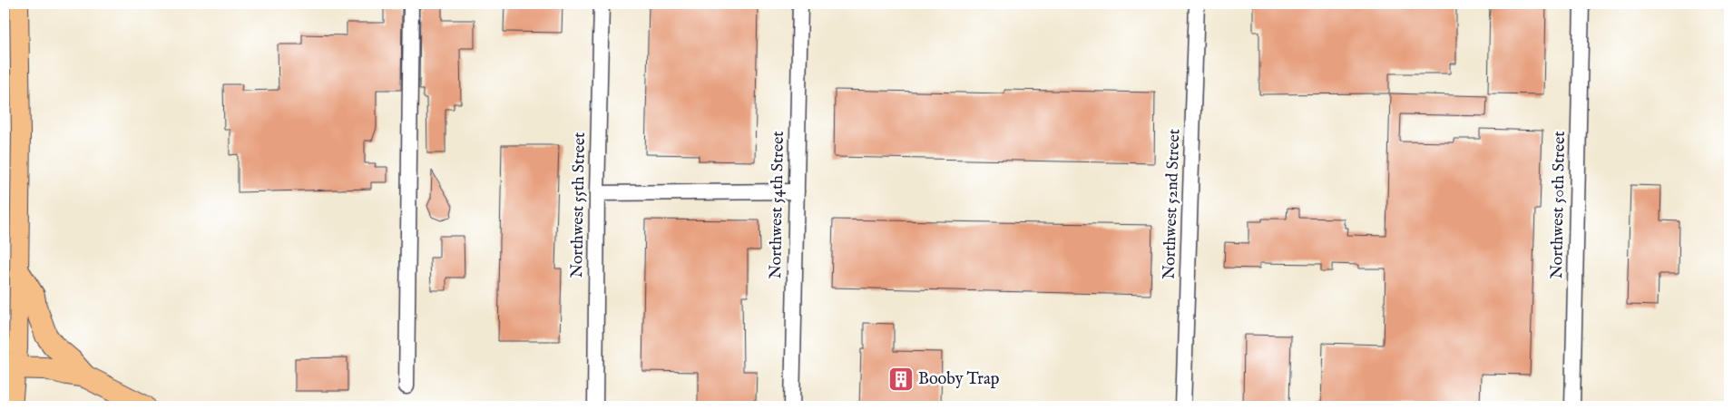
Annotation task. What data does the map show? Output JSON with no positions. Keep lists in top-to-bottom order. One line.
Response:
{"streets":{"street":["Northwest 52nd Street","Northwest 55th Street","Northwest 54th Street","Northwest 50th Street"]},"places":{"building":["Booby Trap"]}}
